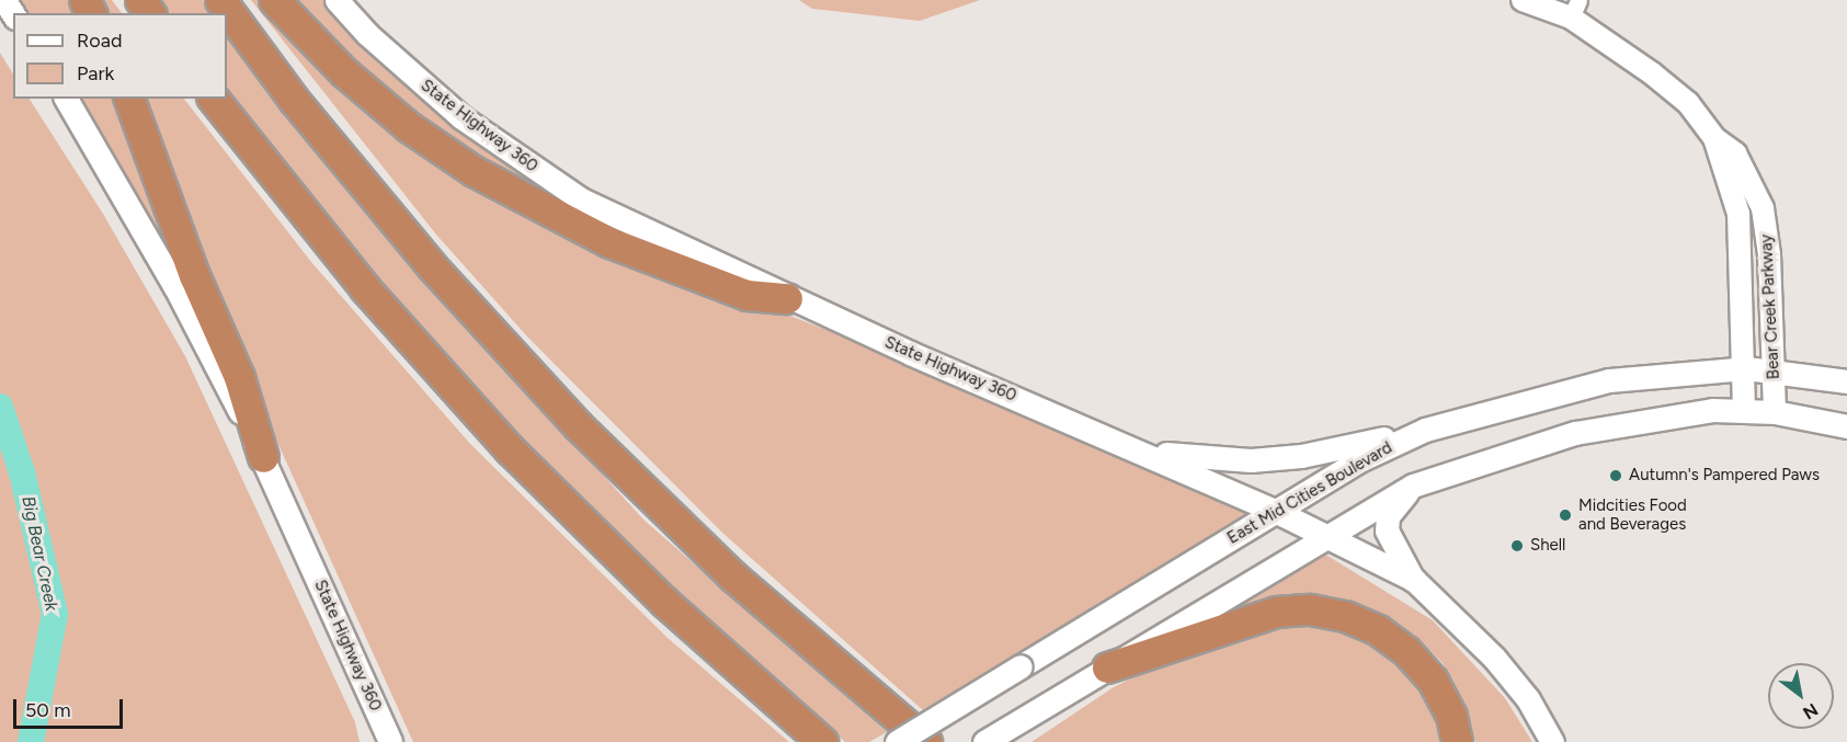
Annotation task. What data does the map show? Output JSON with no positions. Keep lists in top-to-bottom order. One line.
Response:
{"streets":{"main road":["State Highway 360","East Mid Cities Boulevard"],"street":["Bear Creek Parkway"]},"crossings":[["State Highway 360","East Mid Cities Boulevard"],["Bear Creek Parkway","East Mid Cities Boulevard"]],"water":["Big Bear Creek"],"places":["Autumn's Pampered Paws","Midcities Food and Beverages","Shell"],"legend":["Road","Park"],"scale_bar":"50 m","north":"bottom right"}
